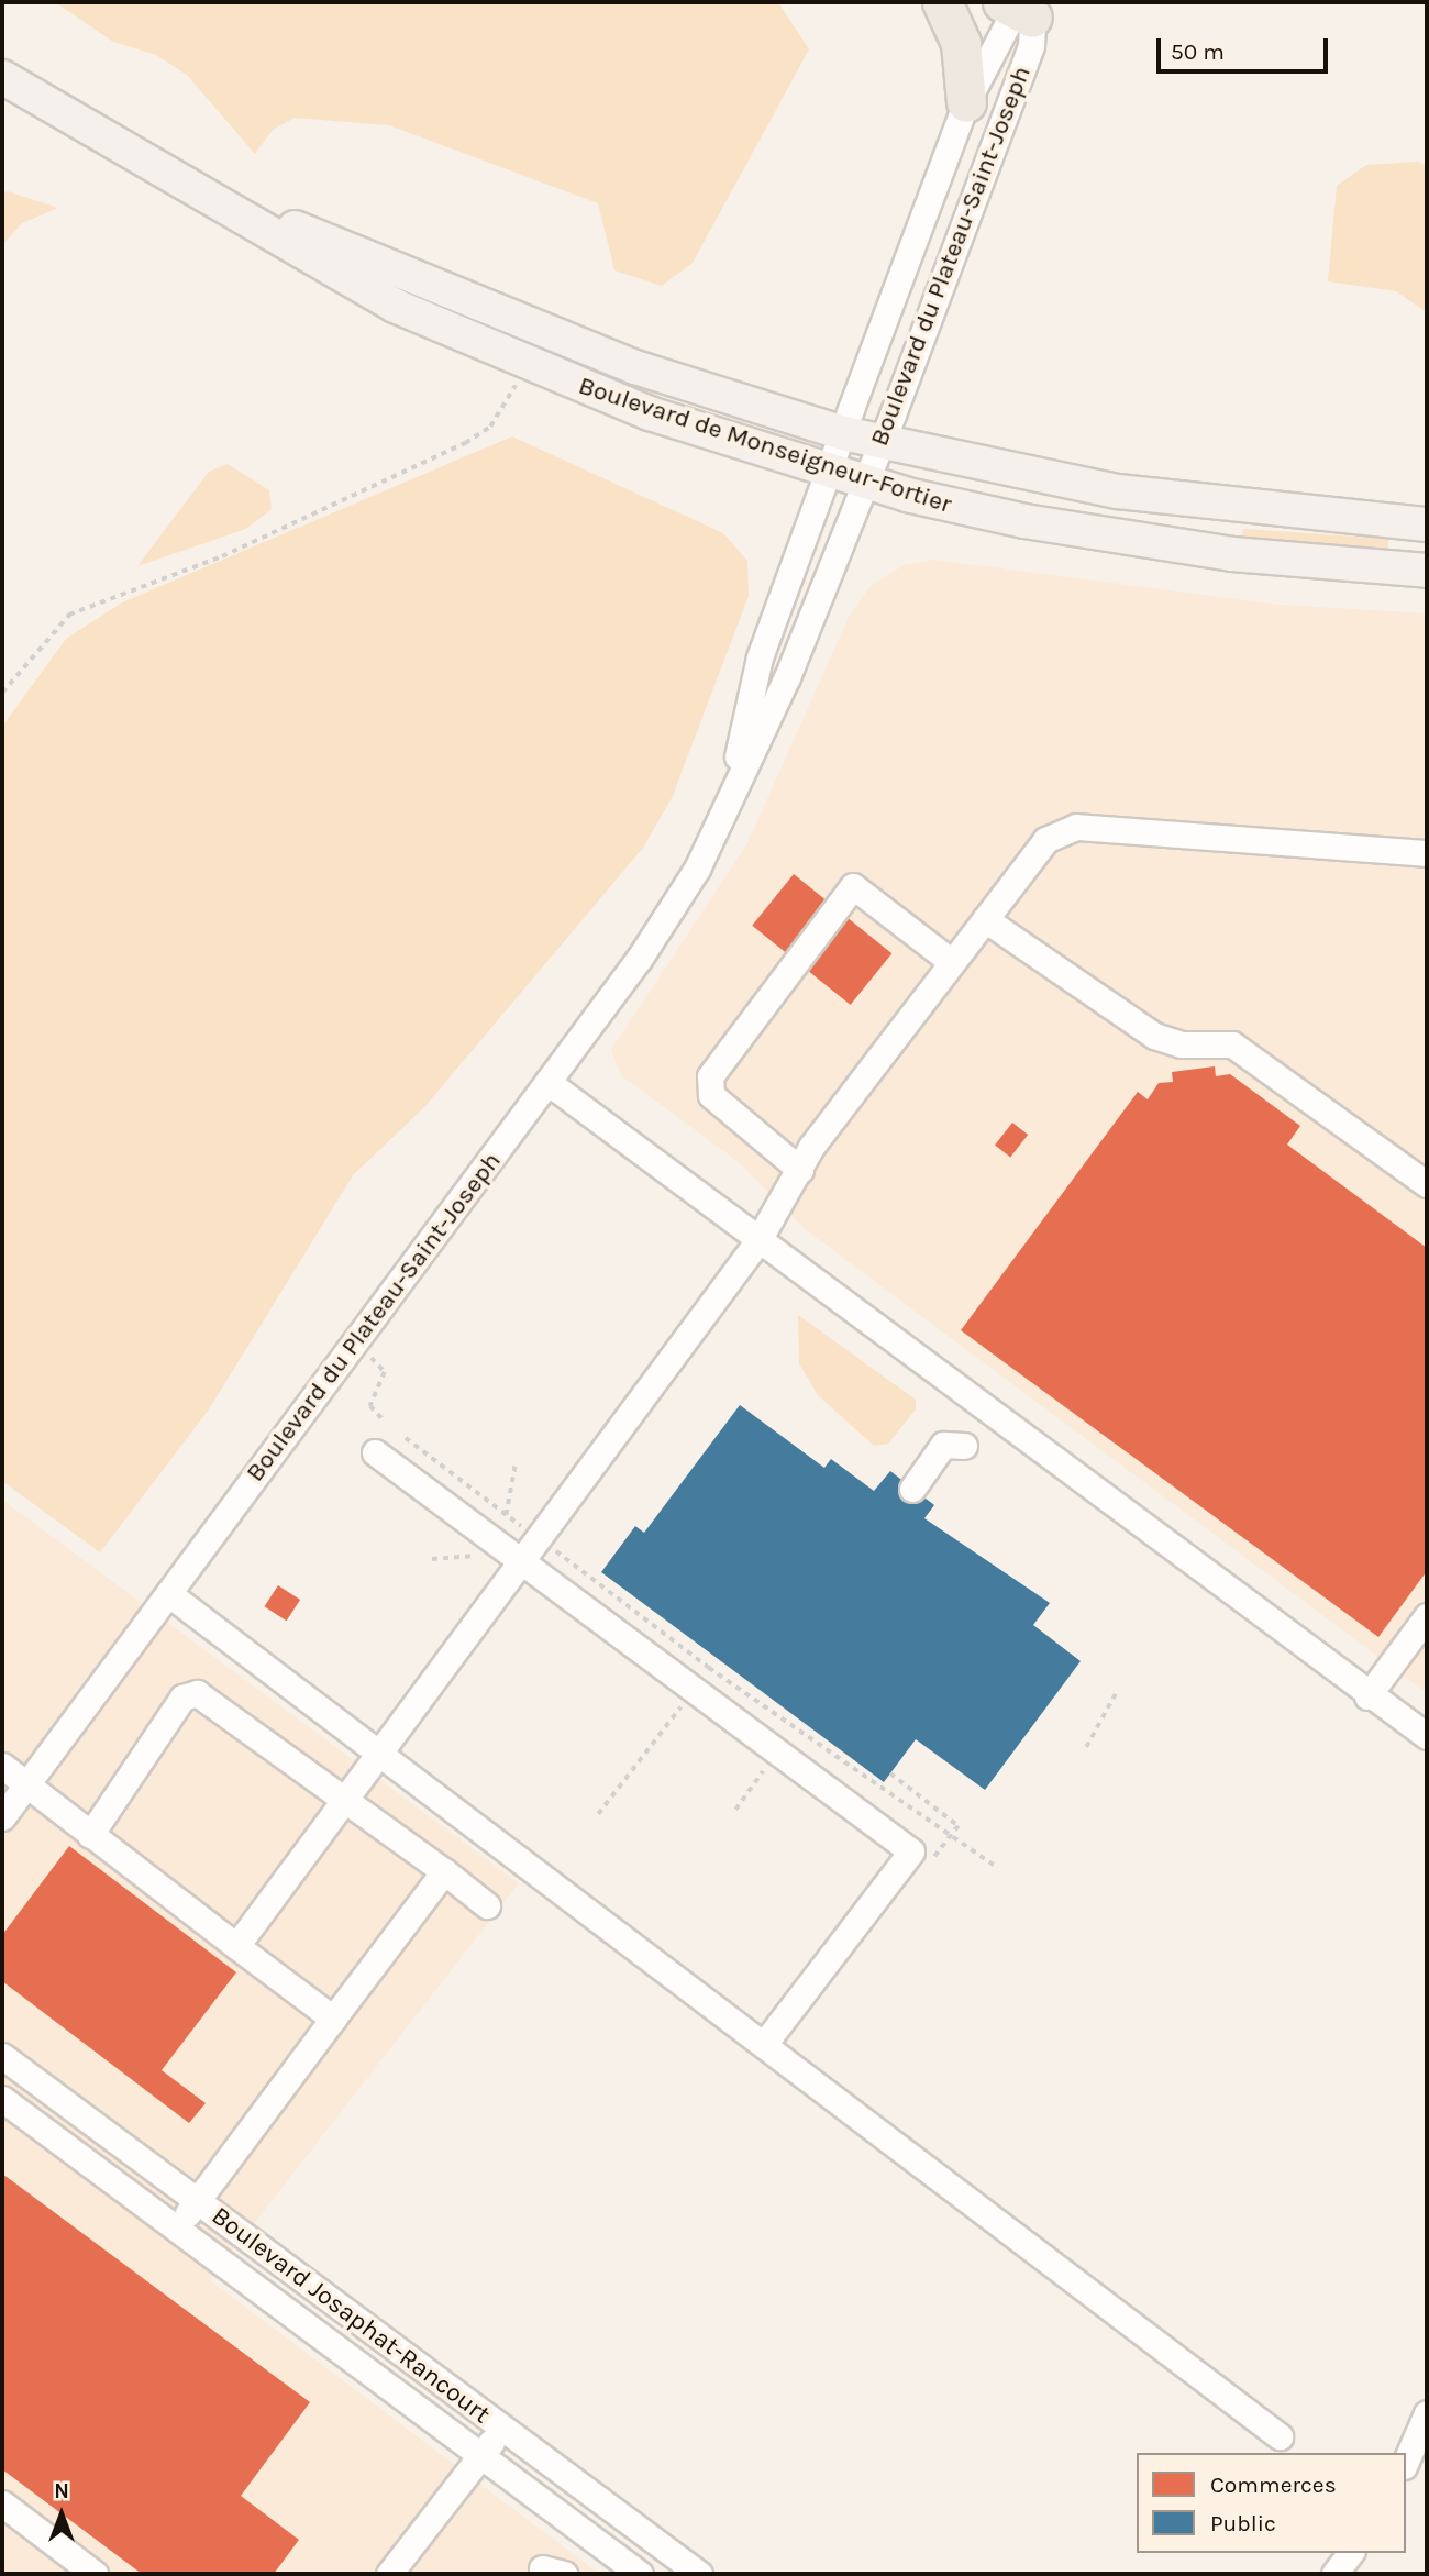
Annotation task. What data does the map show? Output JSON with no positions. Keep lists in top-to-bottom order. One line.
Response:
{"streets":{"main road":["Boulevard de Monseigneur-Fortier"],"street":["Boulevard du Plateau-Saint-Joseph","Boulevard Josaphat-Rancourt"]},"crossings":[["Boulevard du Plateau-Saint-Joseph","Boulevard de Monseigneur-Fortier"]],"legend":["Commerces","Public"],"scale_bar":"50 m","north":"top"}
